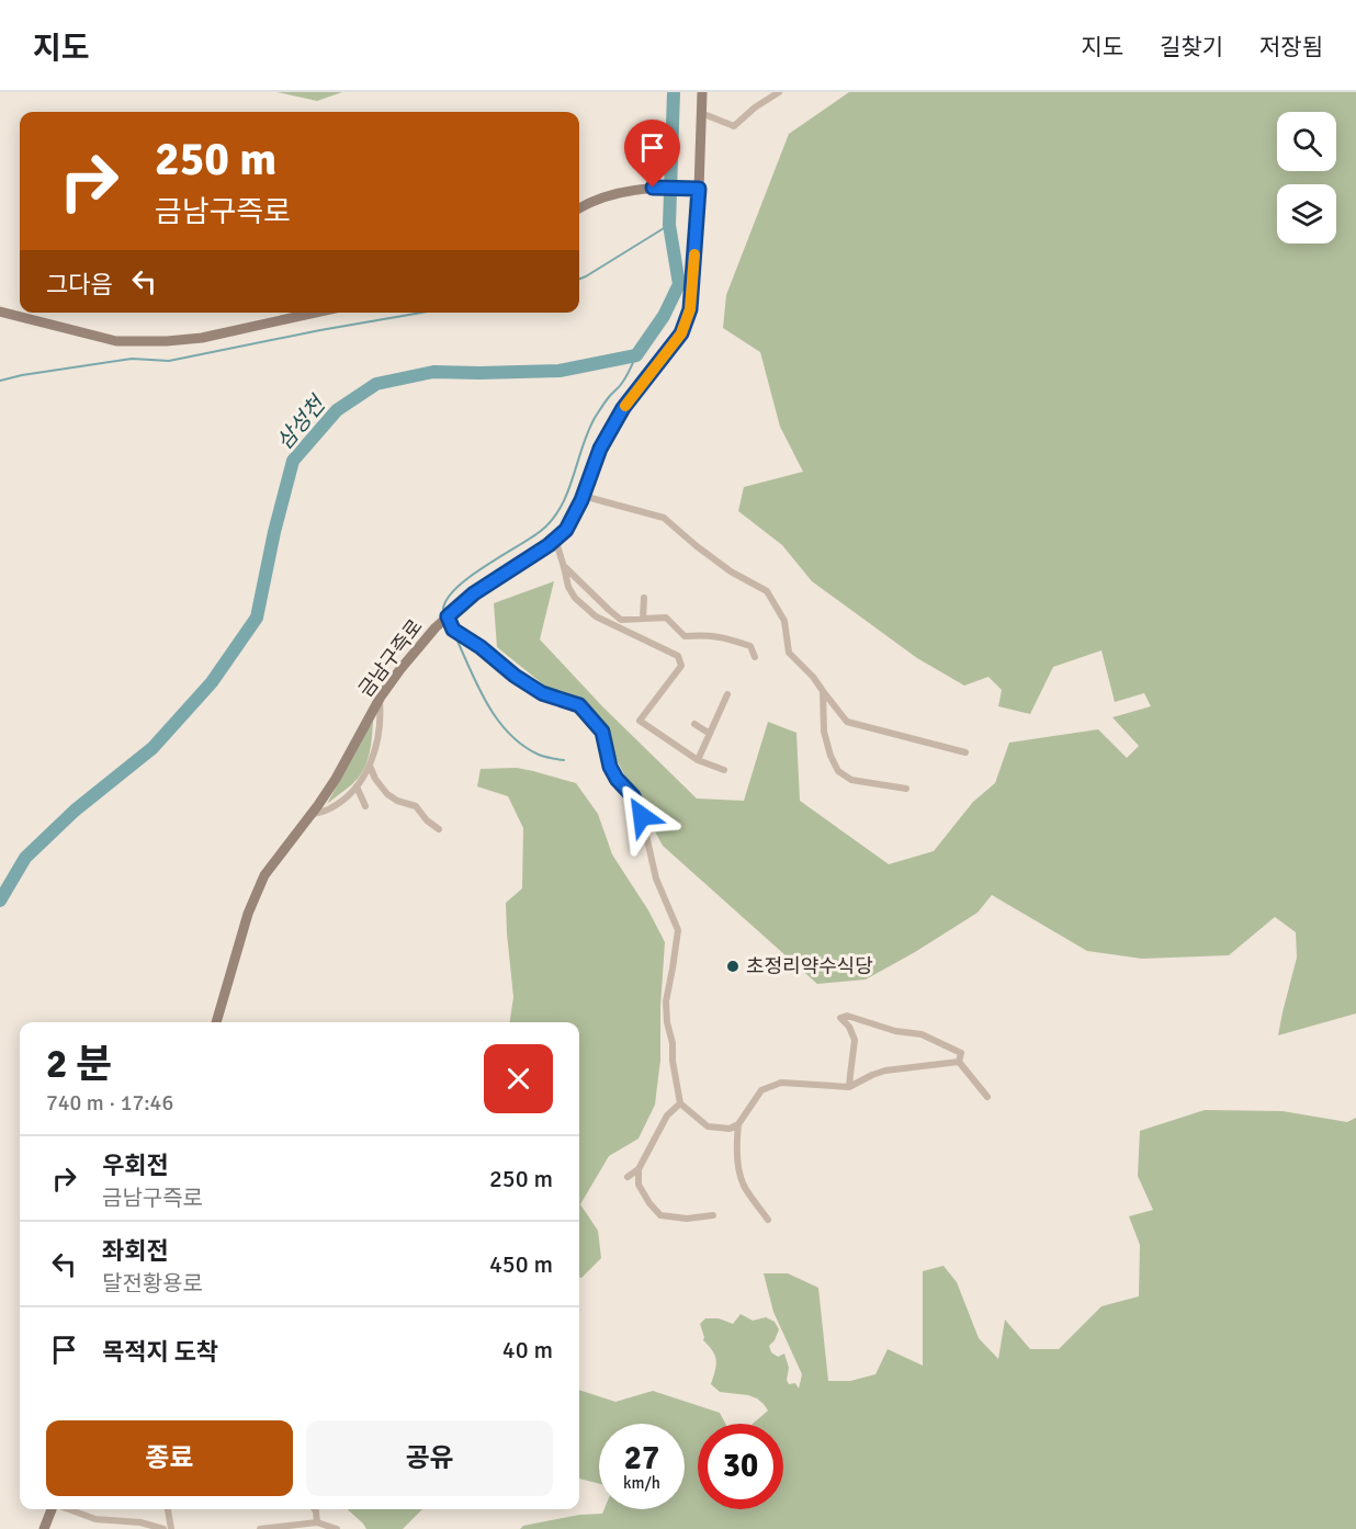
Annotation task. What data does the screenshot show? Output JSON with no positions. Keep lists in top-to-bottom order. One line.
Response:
{"streets":{"main road":["금남구즉로"]},"water":["삼성천"],"places":["초정리약수식당"],"page":{"header":"지도","nav":["지도","길찾기","저장됨"],"turn":["250 m","금남구즉로"],"then":"그다음","heading":["2 분","740 m · 17:46"],"list":[{"name":"우회전","note":"금남구즉로","value":"250 m"},{"name":"좌회전","note":"달전황용로","value":"450 m"},{"name":"목적지 도착","value":"40 m"}],"buttons":["종료","공유"],"speed":"27 km/h","limit":"30"}}
